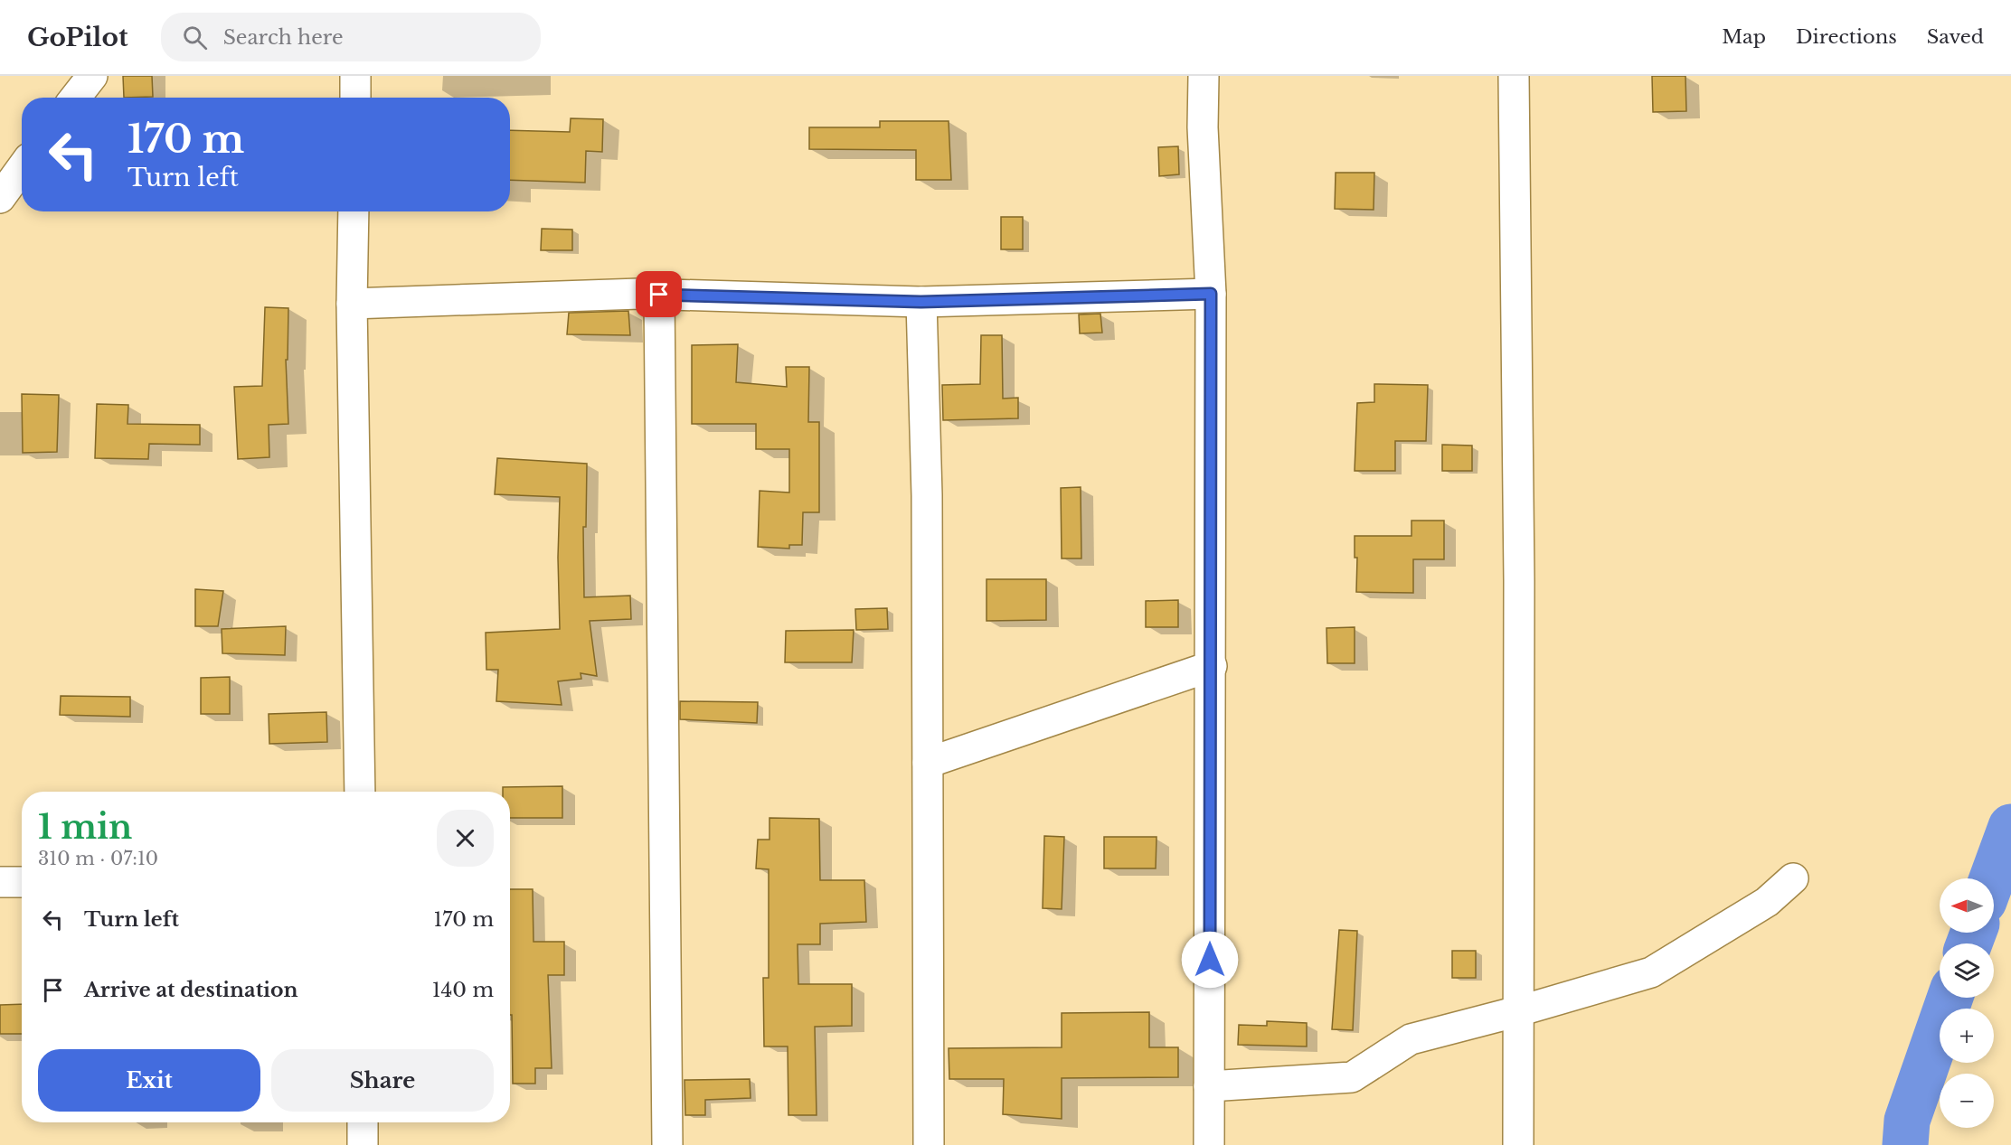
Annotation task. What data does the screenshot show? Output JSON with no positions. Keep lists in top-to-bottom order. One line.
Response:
{"north":"left","page":{"header":"GoPilot","search":"Search here","nav":["Map","Directions","Saved"],"turn":["170 m","Turn left"],"heading":["1 min","310 m · 07:10"],"map_buttons":["+","−"],"list":[{"name":"Turn left","value":"170 m"},{"name":"Arrive at destination","value":"140 m"}],"buttons":["Exit","Share"]}}
